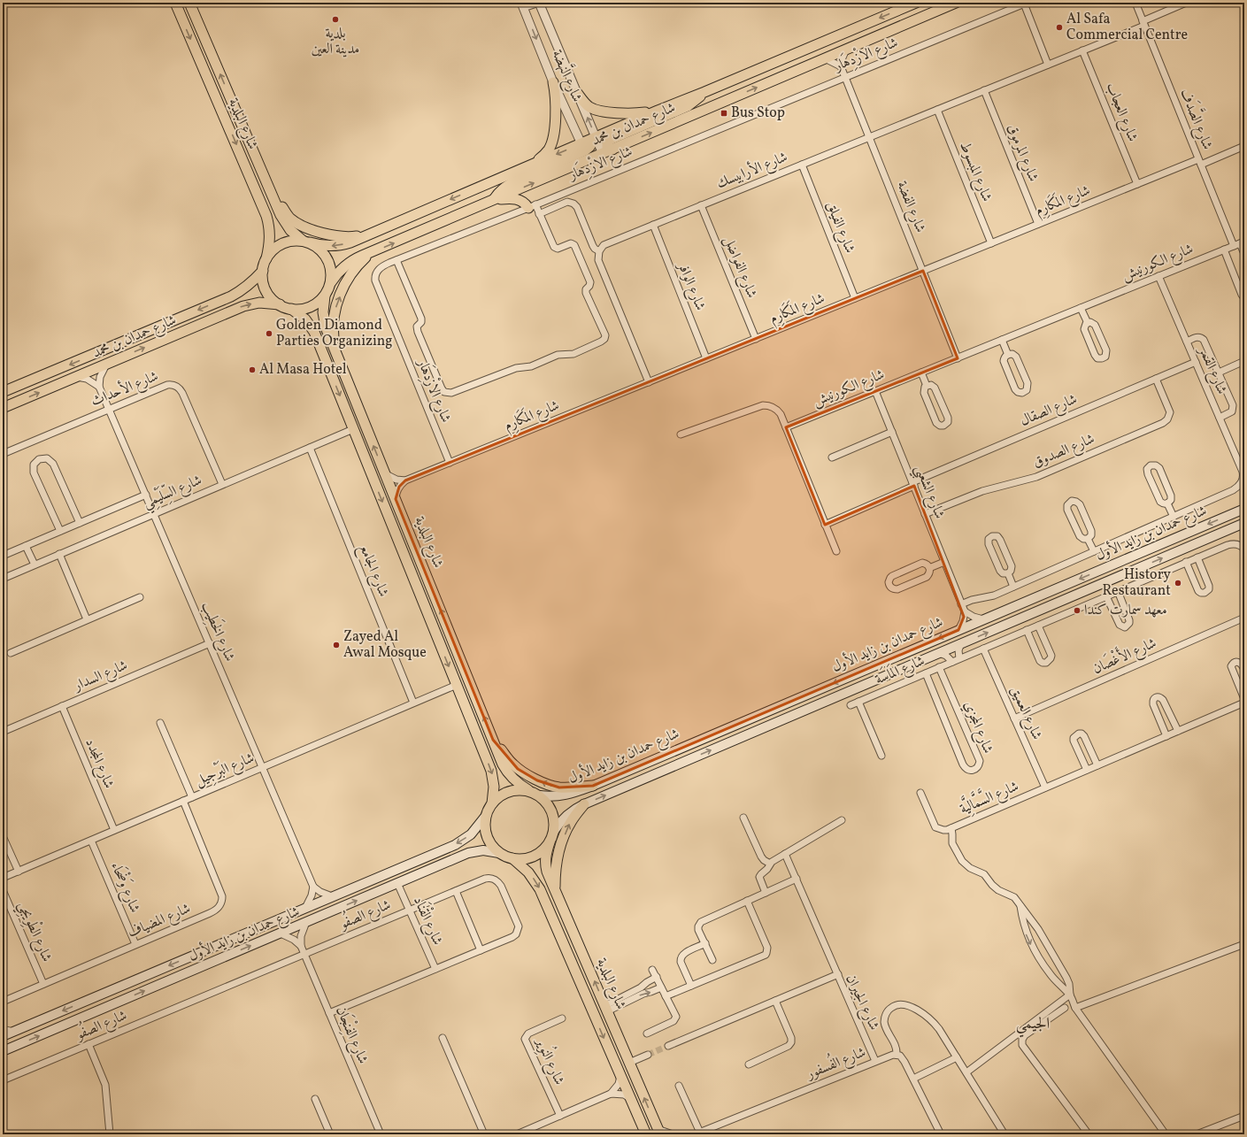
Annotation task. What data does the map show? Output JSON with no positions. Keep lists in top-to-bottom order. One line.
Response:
{"streets":{"main road":["شارع البلدية","شارع حمدان بن محمد","شارع حمدان بن زايد الأول"],"street":["شارع الازْدِهَار","شارع النَّهضة","شارع العجاب","شارع الصَّدَف","شارع المرموق","شارع الأرابيسك","شارع المبسوط","شارع المَكَارِم","شارع الفضة","شارع الفيلق","شارع الكورنيش","شارع الفواضل","شارع الوافر","شارع القمر","شارع الأحداث","شارع الصقال","شارع الصدوق","شارع السِّلَيْمِي","شارع الشعبي","شارع الجامع","شارع الخَطِيب","شارع الأَغْصَان","شارع المَاسَة","شارع السدار","شارع العميق","شارع المجزي","شارع المجدد","شارع البَرْجِيل","شارع السَّمَّالِيَّة","شارع وَضْحَاء","شارع الصفُو","شارع المضياف","شارع القْنَاد","شارع الطْوِيجِي","شارع الجيران","شارع الفِنْجَان","شارع النُوِير","شارع الفُسفور"]},"crossings":[["شارع الازْدِهَار","شارع المَكَارِم"],["شارع الازْدِهَار","شارع الفضة"],["شارع النَّهضة","شارع حمدان بن محمد"],["شارع العجاب","شارع الأرابيسك"],["شارع العجاب","شارع المَكَارِم"],["شارع الصَّدَف","شارع الأرابيسك"],["شارع الصَّدَف","شارع المَكَارِم"],["شارع الصَّدَف","شارع الكورنيش"],["شارع البلدية","شارع حمدان بن محمد"],["شارع البلدية","شارع السِّلَيْمِي"],["شارع البلدية","شارع حمدان بن زايد الأول"],["شارع البلدية","شارع البَرْجِيل"],["شارع المرموق","شارع الأرابيسك"],["شارع المرموق","شارع المَكَارِم"],["شارع الأرابيسك","شارع المبسوط"],["شارع الأرابيسك","شارع الفضة"],["شارع الأرابيسك","شارع الفيلق"],["شارع الأرابيسك","شارع الفواضل"],["شارع الأرابيسك","شارع الوافر"],["شارع المبسوط","شارع المَكَارِم"],["شارع المَكَارِم","شارع الفضة"],["شارع المَكَارِم","شارع الفيلق"],["شارع المَكَارِم","شارع الفواضل"],["شارع المَكَارِم","شارع الوافر"],["شارع الفضة","شارع الكورنيش"],["شارع الكورنيش","شارع القمر"],["شارع الكورنيش","شارع الشعبي"],["شارع القمر","شارع الصقال"],["شارع القمر","شارع الشعبي"],["شارع الأحداث","شارع السِّلَيْمِي"],["شارع الأحداث","شارع الخَطِيب"],["شارع الصقال","شارع الصدوق"],["شارع الصقال","شارع الشعبي"],["شارع الصدوق","شارع الشعبي"],["شارع السِّلَيْمِي","شارع الجامع"],["شارع السِّلَيْمِي","شارع الخَطِيب"],["شارع حمدان بن زايد الأول","شارع المَاسَة"],["شارع حمدان بن زايد الأول","شارع القْنَاد"],["شارع حمدان بن زايد الأول","شارع الفِنْجَان"],["شارع الجامع","شارع البَرْجِيل"],["شارع الخَطِيب","شارع السدار"],["شارع الخَطِيب","شارع البَرْجِيل"],["شارع الأَغْصَان","شارع العميق"],["شارع المَاسَة","شارع العميق"],["شارع المَاسَة","شارع المجزي"],["شارع السدار","شارع المجدد"],["شارع العميق","شارع السَّمَّالِيَّة"],["شارع المجدد","شارع البَرْجِيل"],["شارع البَرْجِيل","شارع وَضْحَاء"],["شارع البَرْجِيل","شارع المضياف"],["شارع وَضْحَاء","شارع المضياف"],["شارع الصفُو","شارع القْنَاد"],["شارع الصفُو","شارع الفِنْجَان"],["شارع المضياف","شارع الطْوِيجِي"],["شارع الجيران","شارع الفُسفور"]],"districts":["الجيمي"],"places":{"other":["بلدية مدينة العين","Al Safa Commercial Centre","Golden Diamond Parties Organizing","Al Masa Hotel","History Restaurant","معهد سمارت كندا","Zayed Al Awal Mosque"],"transit":["Bus Stop"]}}
